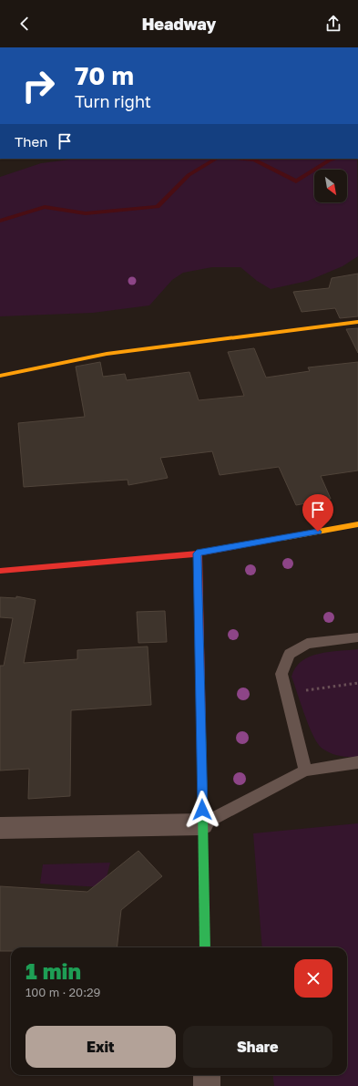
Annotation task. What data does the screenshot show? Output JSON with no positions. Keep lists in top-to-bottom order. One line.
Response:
{"north":"bottom right","page":{"header":"Headway","turn":["70 m","Turn right"],"then":"Then","heading":["1 min","100 m · 20:29"],"buttons":["Exit","Share"]}}
